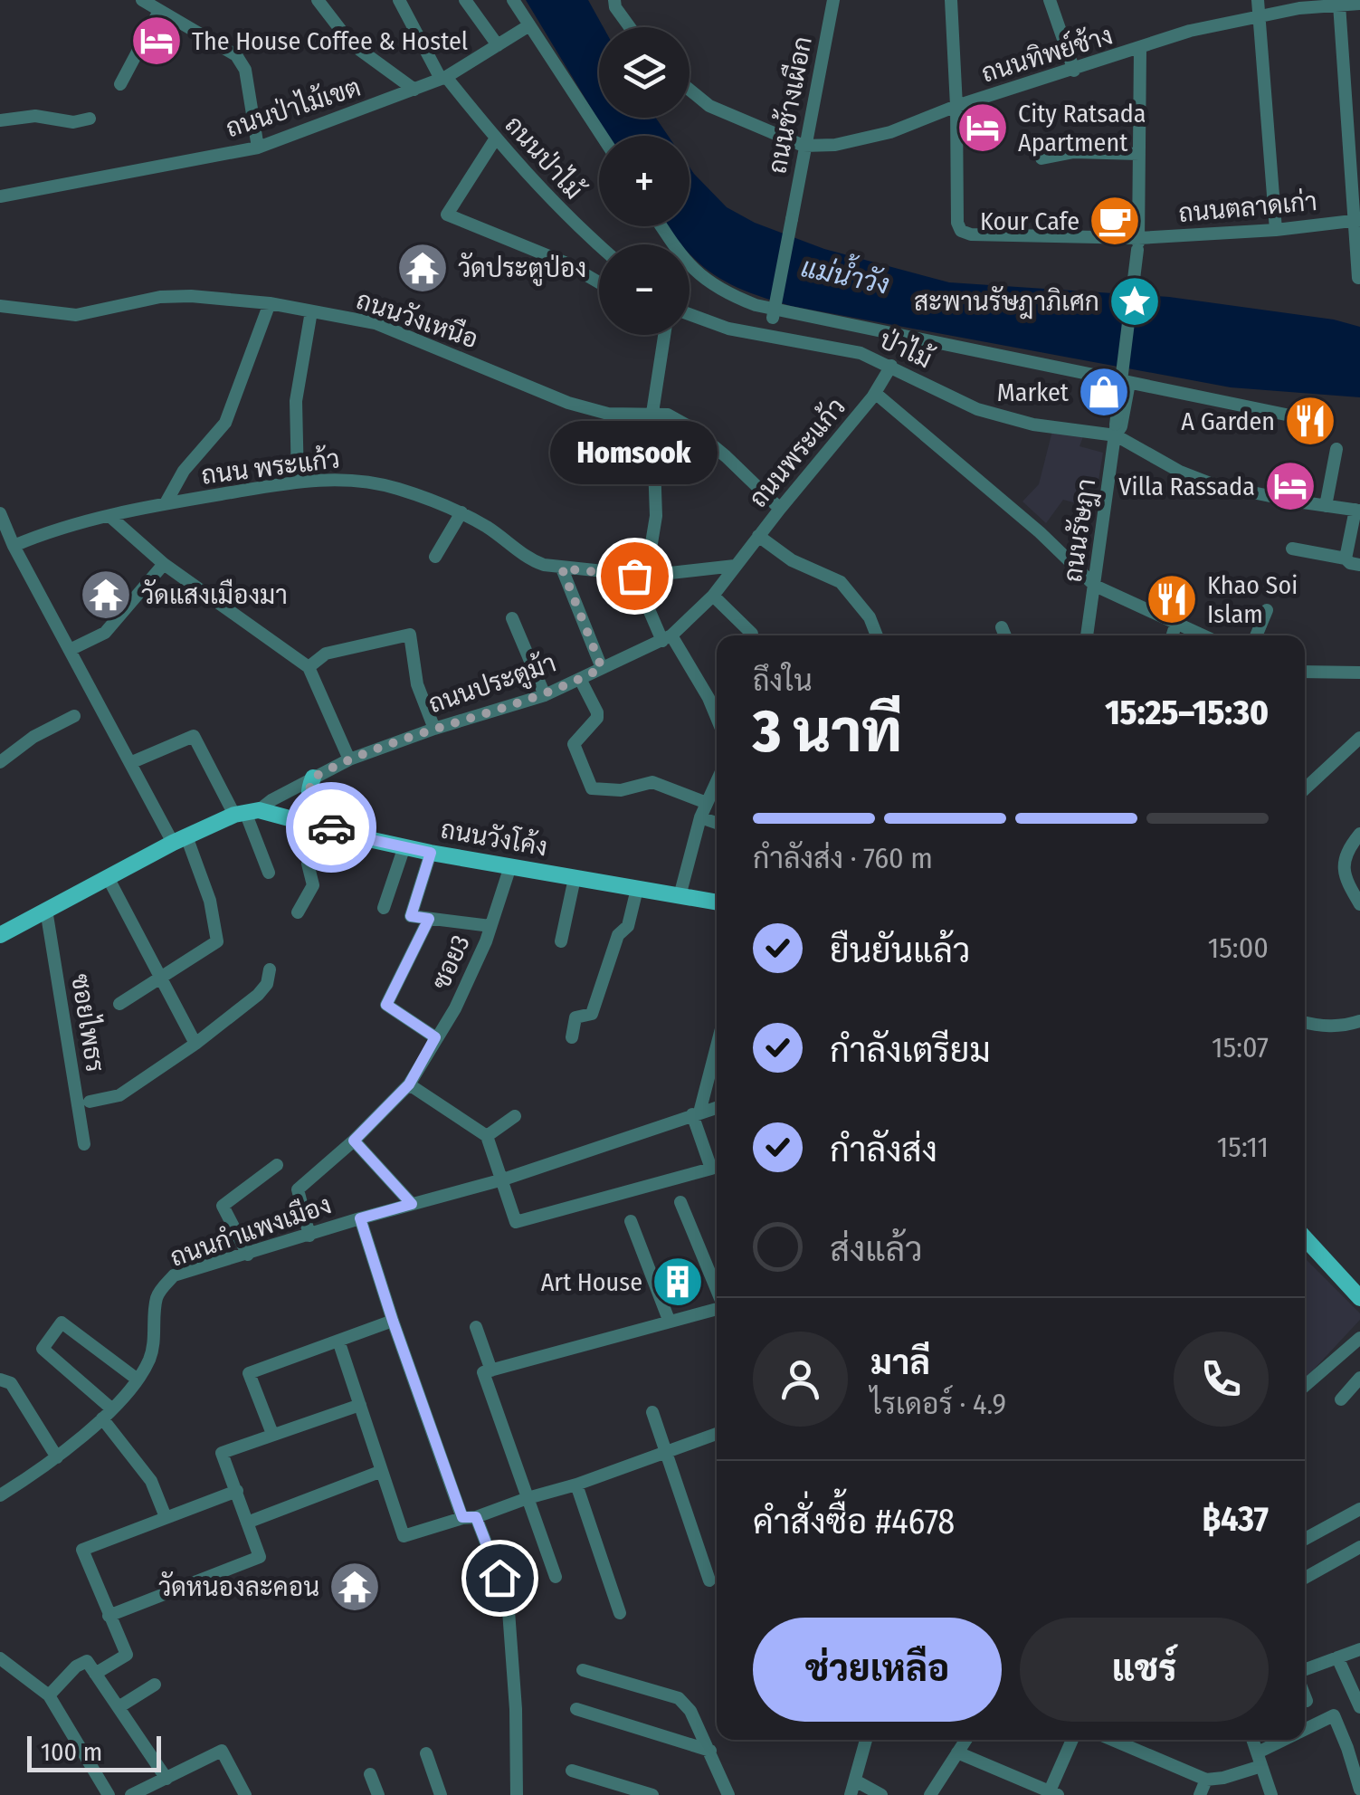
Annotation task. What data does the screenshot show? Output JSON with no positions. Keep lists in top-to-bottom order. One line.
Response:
{"streets":{"main road":["ถนนประตูม้า","ถนนวังโค้ง"],"street":["ถนนทิพย์ช้าง","ถนนช้างเผือก","ถนนป่าไม้เขต","ถนนป่าไม้","ถนนตลาดเก่า","ถนนวังเหนือ","ป่าไม้","ถนนพระแก้ว","ถนน พระแก้ว","ถนนรัษฎา","ซอย3","ซอยไพธร","ถนนกำแพงเมือง"]},"crossings":[["ถนนทิพย์ช้าง","ถนนช้างเผือก"],["ถนนทิพย์ช้าง","ถนนตลาดเก่า"],["ถนนช้างเผือก","ป่าไม้"],["ถนนป่าไม้เขต","ถนนป่าไม้"],["ถนนวังเหนือ","ถนนพระแก้ว"],["ป่าไม้","ถนนพระแก้ว"],["ป่าไม้","ถนนรัษฎา"],["ถนนพระแก้ว","ถนน พระแก้ว"],["ถนนพระแก้ว","ถนนประตูม้า"],["ถนน พระแก้ว","ถนนประตูม้า"],["ถนนประตูม้า","ถนนวังโค้ง"],["ถนนประตูม้า","ซอยไพธร"],["ถนนวังโค้ง","ซอย3"],["ซอย3","ถนนกำแพงเมือง"]],"water":["แม่น้ำวัง"],"places":{"hotel":["The House Coffee & Hostel","City Ratsada Apartment","Villa Rassada"],"cafe":["Kour Cafe"],"temple":["วัดประตูป่อง","วัดแสงเมืองมา","วัดหนองละคอน"],"place":["สะพานรัษฎาภิเศก"],"shop":["Market"],"restaurant":["A Garden","Khao Soi Islam"],"other":["Homsook"],"building":["Art House"]},"scale_bar":"100 m","page":{"map_buttons":["+","−"],"bubble":"Homsook","heading":["3 นาที","ถึงใน","15:25–15:30"],"panel":["มาลี","ไรเดอร์ · 4.9","คำสั่งซื้อ #4678","฿437"],"bar":"กำลังส่ง · 760 m","list":[["ยืนยันแล้ว","15:00"],["กำลังเตรียม","15:07"],["กำลังส่ง","15:11"],"ส่งแล้ว"],"buttons":["ช่วยเหลือ","แชร์"],"scale":"100 m"}}
